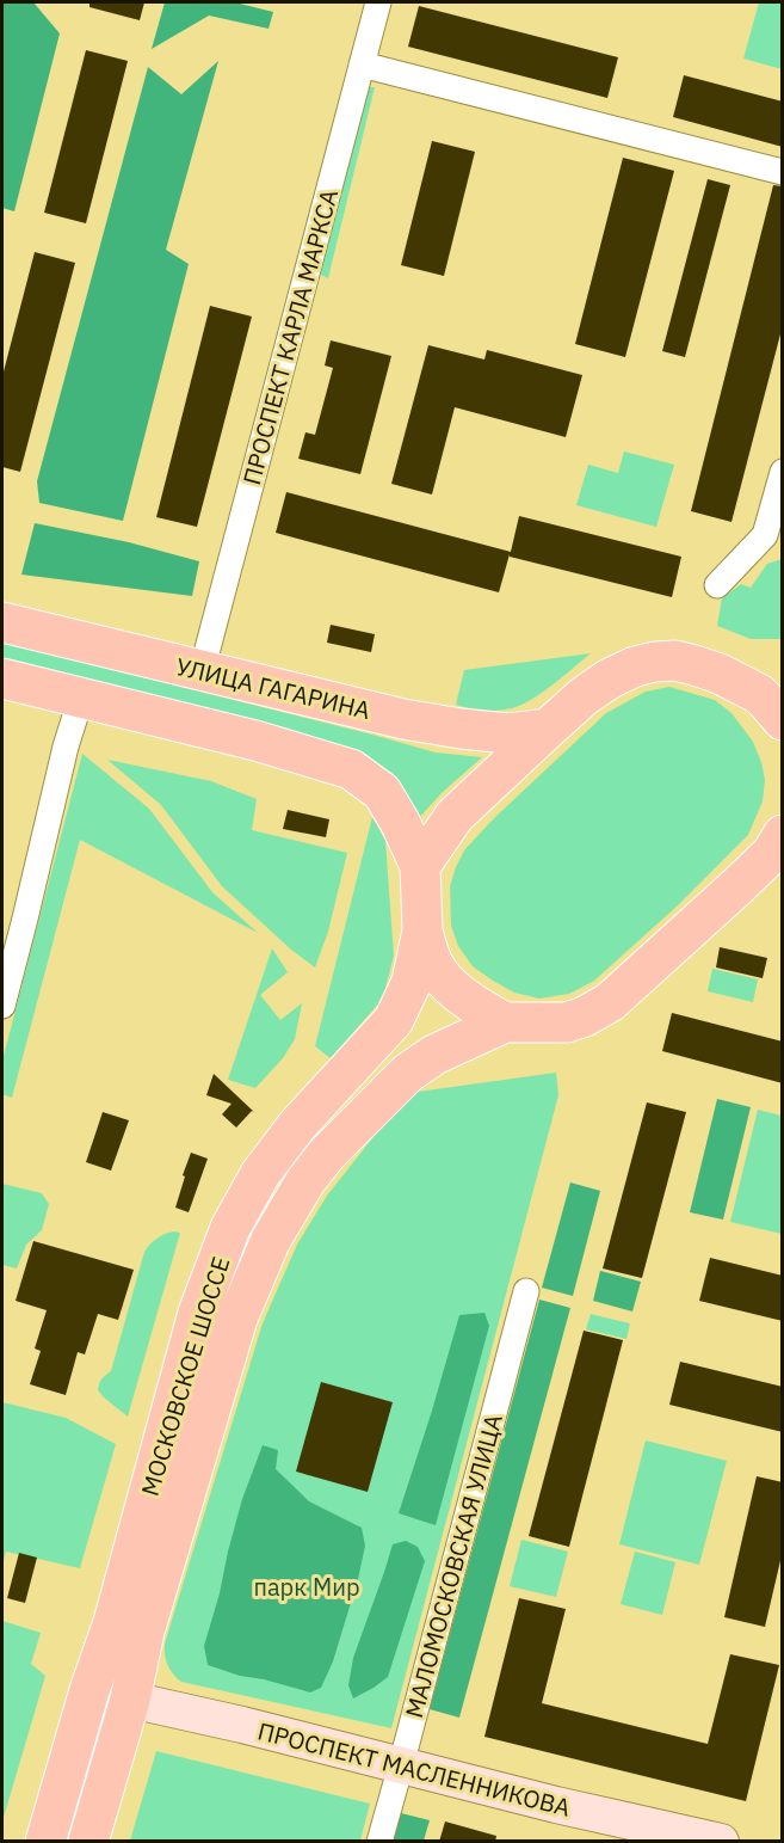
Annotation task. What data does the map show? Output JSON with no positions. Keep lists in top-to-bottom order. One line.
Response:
{"streets":{"main road":["УЛИЦА ГАГАРИНА","МОСКОВСКОЕ ШОССЕ","ПРОСПЕКТ МАСЛЕННИКОВА"],"street":["ПРОСПЕКТ КАРЛА МАРКСА","МАЛОМОСКОВСКАЯ УЛИЦА"]},"crossings":[["ПРОСПЕКТ КАРЛА МАРКСА","УЛИЦА ГАГАРИНА"],["МОСКОВСКОЕ ШОССЕ","ПРОСПЕКТ МАСЛЕННИКОВА"],["МАЛОМОСКОВСКАЯ УЛИЦА","ПРОСПЕКТ МАСЛЕННИКОВА"]],"parks":["парк Мир"]}
